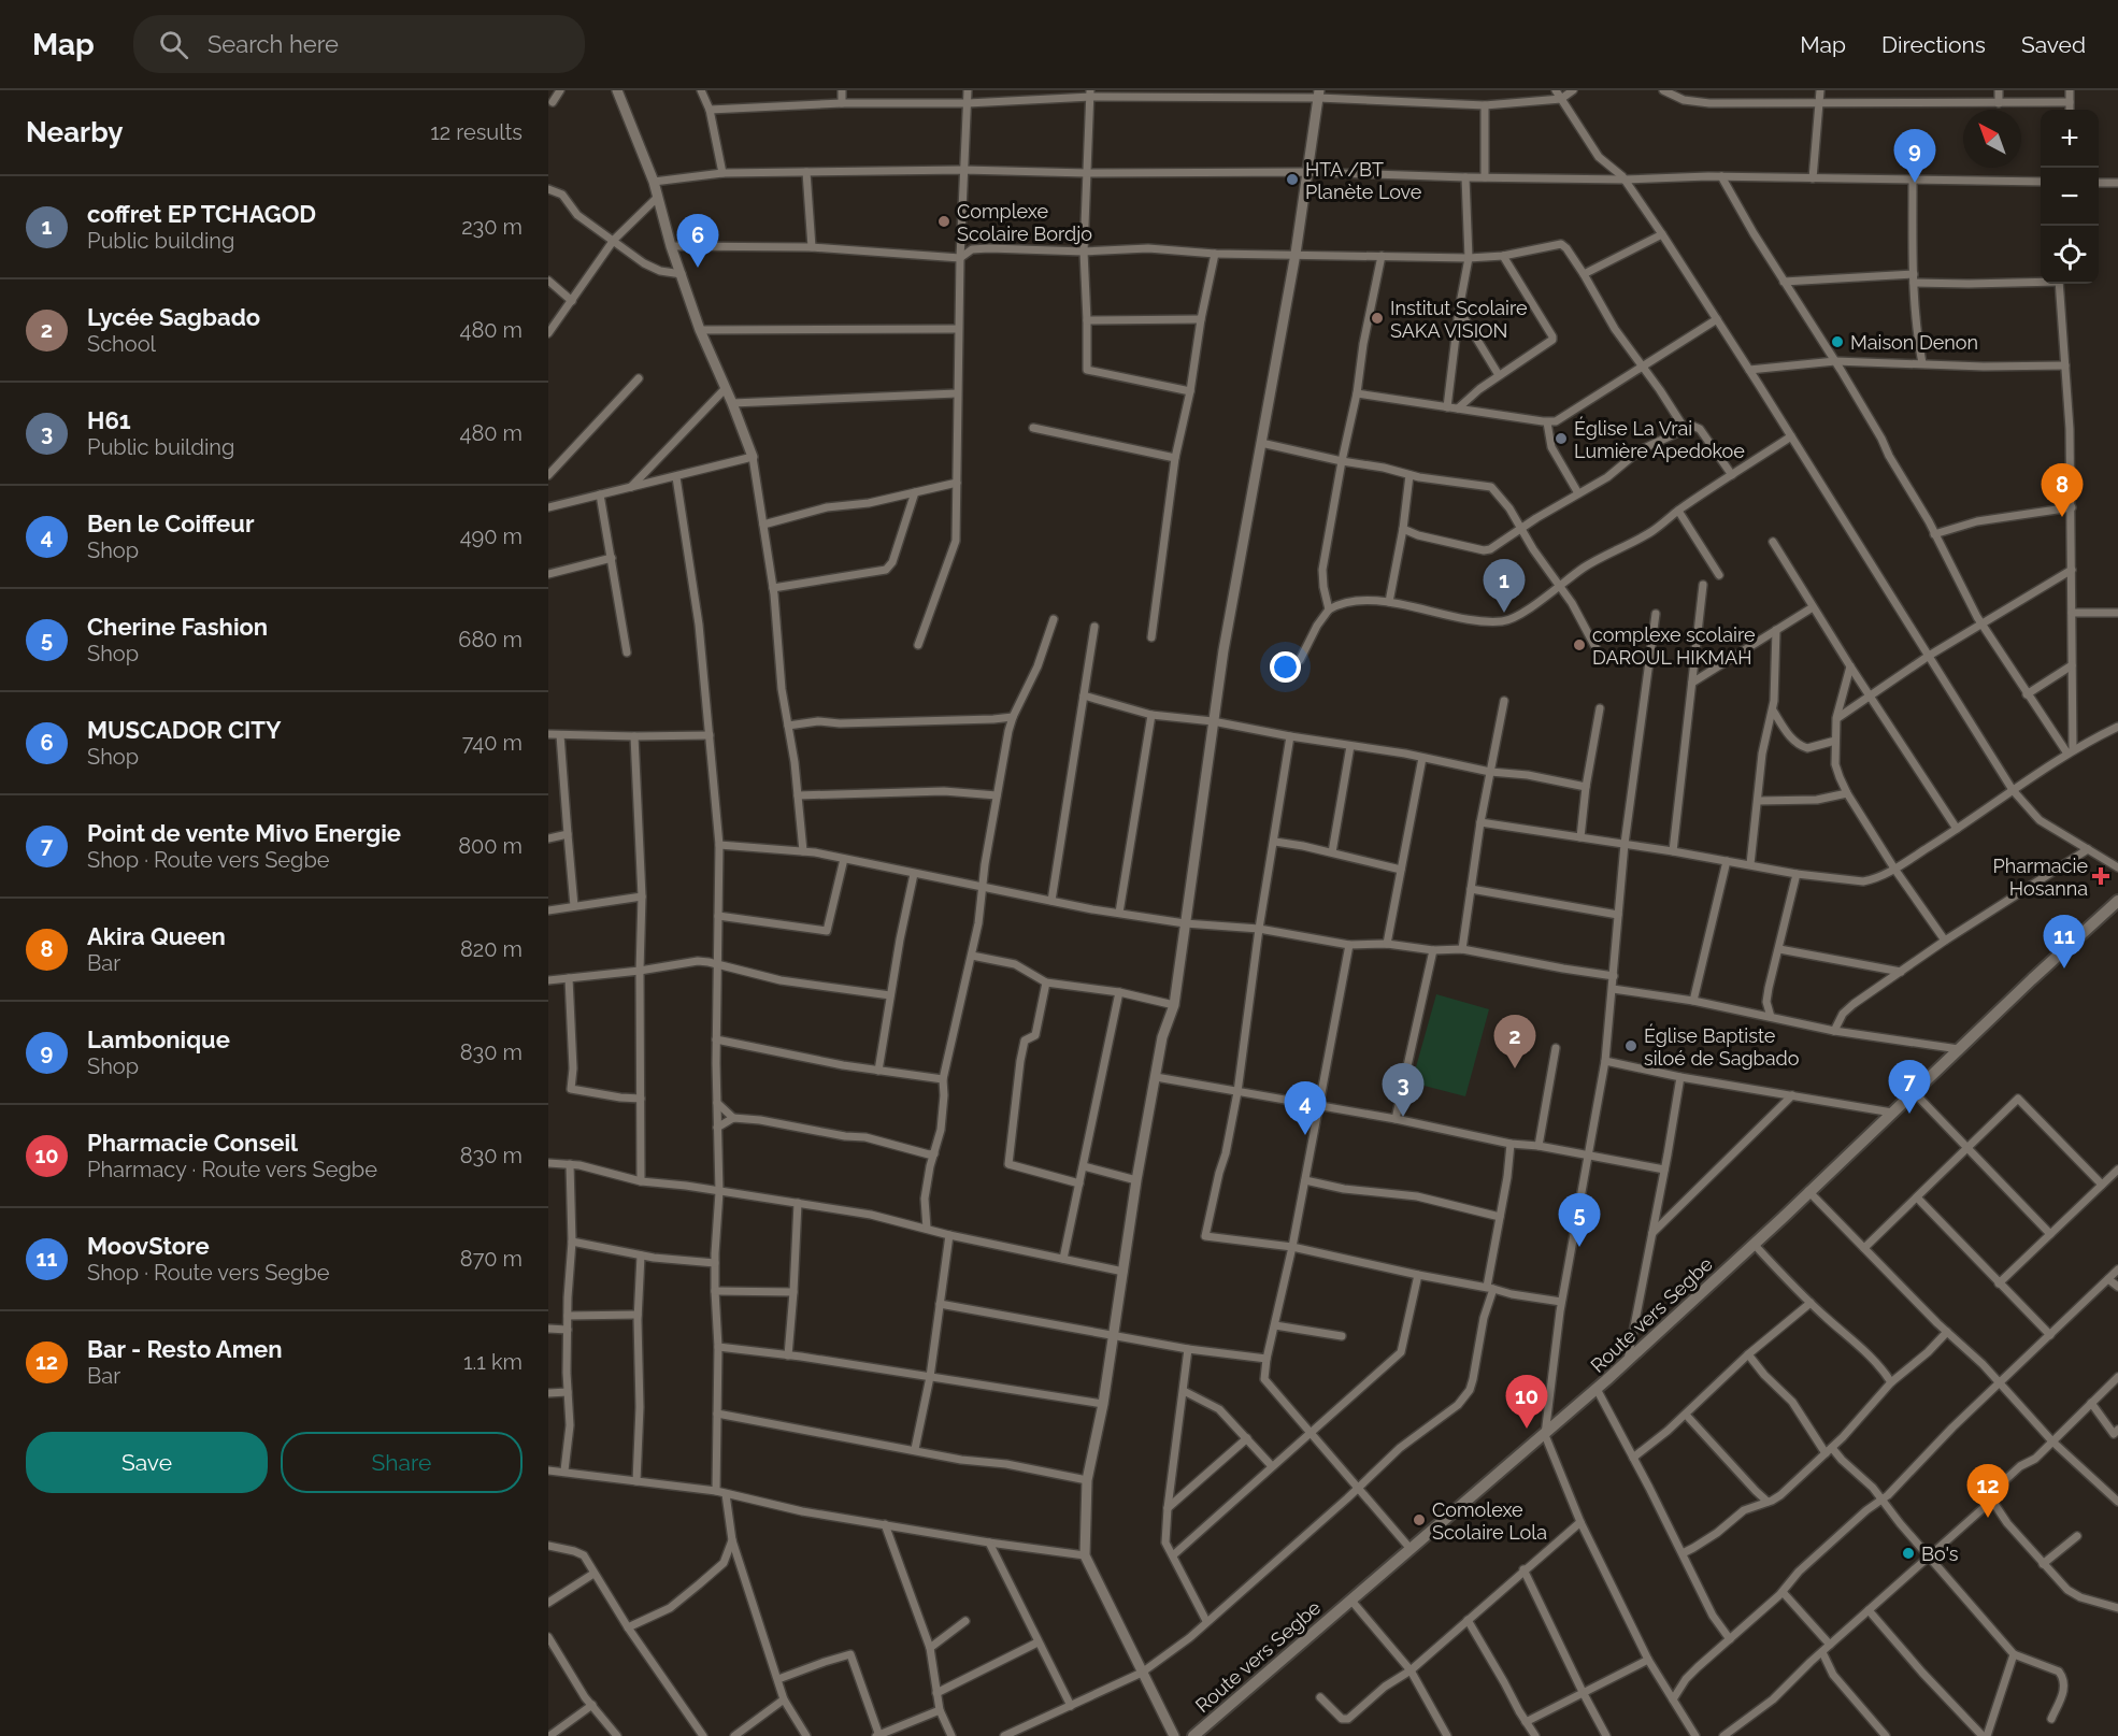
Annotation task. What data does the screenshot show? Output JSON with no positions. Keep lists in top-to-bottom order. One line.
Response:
{"streets":{"main road":["Route vers Segbe"]},"places":{"other":["HTA /BT Planète Love","Complexe Scolaire Bordjo","Institut Scolaire SAKA VISION","Maison Denon","Église La Vrai Lumière Apedokoe","complexe scolaire DAROUL HIKMAH","Église Baptiste siloé de Sagbado","Comolexe Scolaire Lola","Bo's"],"health":["Pharmacie Hosanna"]},"north":"top left","page":{"header":"Map","search":"Search here","nav":["Map","Directions","Saved"],"heading":["Nearby","12 results"],"map_buttons":["+","−"],"pins":["9","6","8","1","11","2","7","3","4","5","10","12"],"list":[{"mark":"1","name":"coffret EP TCHAGOD","note":"Public building","value":"230 m"},{"mark":"2","name":"Lycée Sagbado","note":"School","value":"480 m"},{"mark":"3","name":"H61","note":"Public building","value":"480 m"},{"mark":"4","name":"Ben le Coiffeur","note":"Shop","value":"490 m"},{"mark":"5","name":"Cherine Fashion","note":"Shop","value":"680 m"},{"mark":"6","name":"MUSCADOR CITY","note":"Shop","value":"740 m"},{"mark":"7","name":"Point de vente Mivo Energie","note":"Shop · Route vers Segbe","value":"800 m"},{"mark":"8","name":"Akira Queen","note":"Bar","value":"820 m"},{"mark":"9","name":"Lambonique","note":"Shop","value":"830 m"},{"mark":"10","name":"Pharmacie Conseil","note":"Pharmacy · Route vers Segbe","value":"830 m"},{"mark":"11","name":"MoovStore","note":"Shop · Route vers Segbe","value":"870 m"},{"mark":"12","name":"Bar - Resto Amen","note":"Bar","value":"1.1 km"}],"buttons":["Save","Share"]}}
